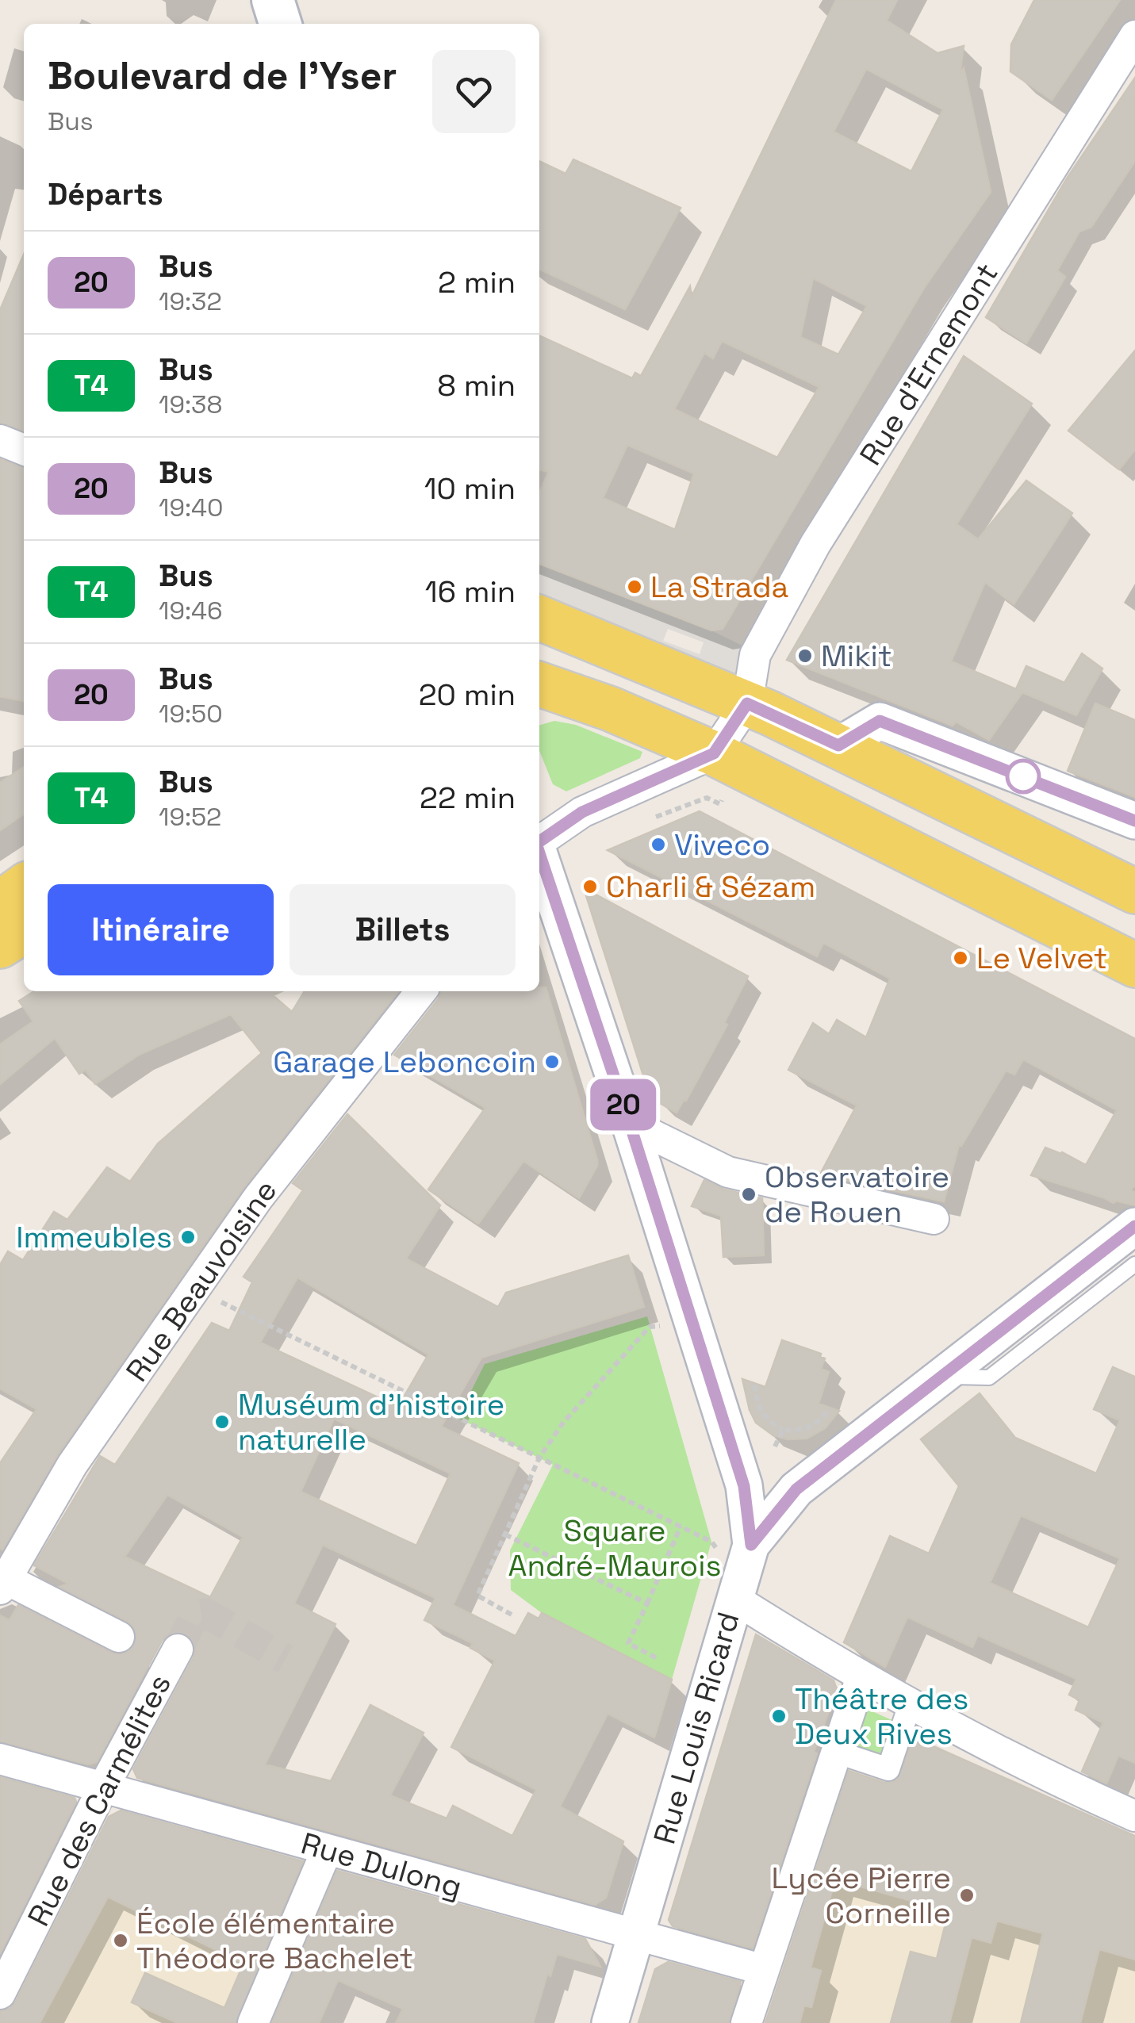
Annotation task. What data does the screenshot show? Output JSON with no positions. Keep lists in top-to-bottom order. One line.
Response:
{"streets":{"street":["Rue d'Ernemont","Rue Beauvoisine","Rue Louis Ricard","Rue des Carmélites","Rue Dulong"]},"crossings":[["Rue Louis Ricard","Rue Dulong"],["Rue des Carmélites","Rue Dulong"]],"parks":["Square André-Maurois"],"places":["La Strada","Mikit","Viveco","Charli & Sézam","Le Velvet","Garage Leboncoin","Observatoire de Rouen","Immeubles","Muséum d'histoire naturelle","Théâtre des Deux Rives","Lycée Pierre Corneille","École élémentaire Théodore Bachelet"],"lines":["bus line 20"],"page":{"on_map":"20","heading":[["Boulevard de l'Yser","Bus"],"Départs"],"list":[{"mark":"20","name":"Bus","note":"19:32","value":"2 min"},{"mark":"T4","name":"Bus","note":"19:38","value":"8 min"},{"mark":"20","name":"Bus","note":"19:40","value":"10 min"},{"mark":"T4","name":"Bus","note":"19:46","value":"16 min"},{"mark":"20","name":"Bus","note":"19:50","value":"20 min"},{"mark":"T4","name":"Bus","note":"19:52","value":"22 min"}],"buttons":["Itinéraire","Billets"]}}
